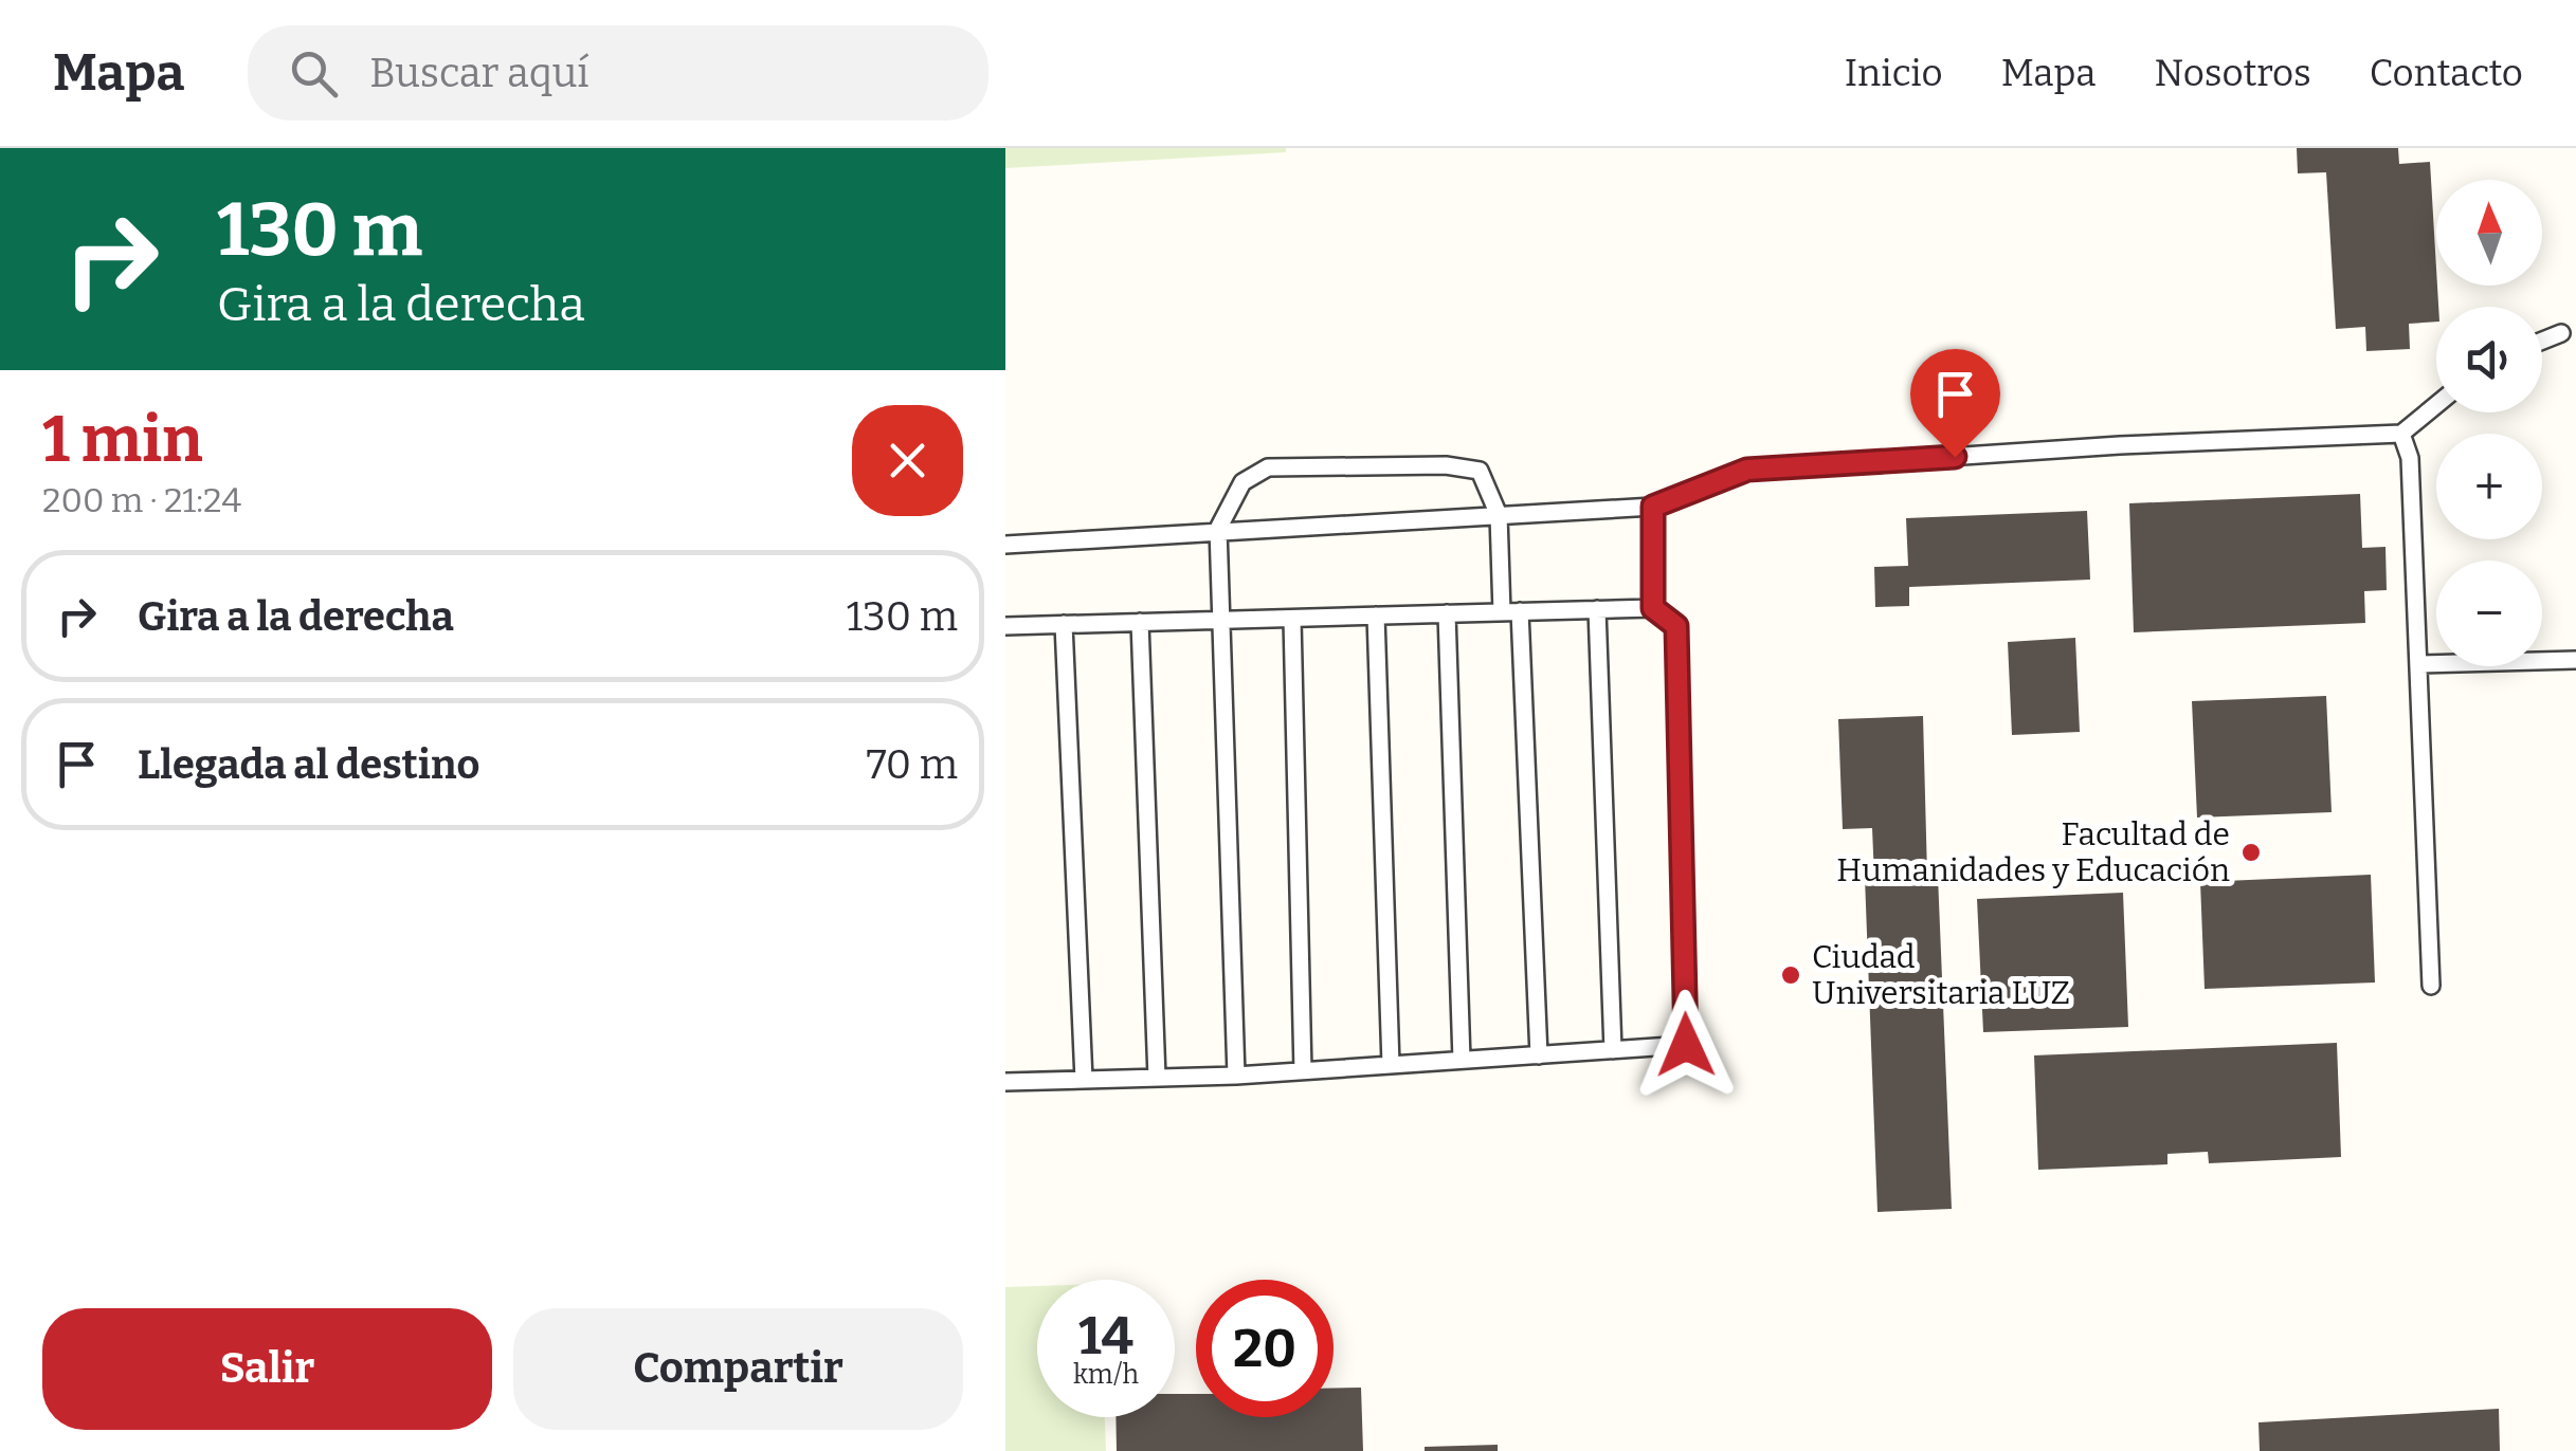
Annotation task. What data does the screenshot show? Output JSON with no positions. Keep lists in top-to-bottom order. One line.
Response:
{"places":["Facultad de Humanidades y Educación","Ciudad Universitaria LUZ"],"north":"top","page":{"header":"Mapa","search":"Buscar aquí","nav":["Inicio","Mapa","Nosotros","Contacto"],"turn":["130 m","Gira a la derecha"],"map_buttons":["+","−"],"heading":["1 min","200 m · 21:24"],"list":[{"name":"Gira a la derecha","value":"130 m"},{"name":"Llegada al destino","value":"70 m"}],"speed":"14 km/h","limit":"20","buttons":["Salir","Compartir"]}}
